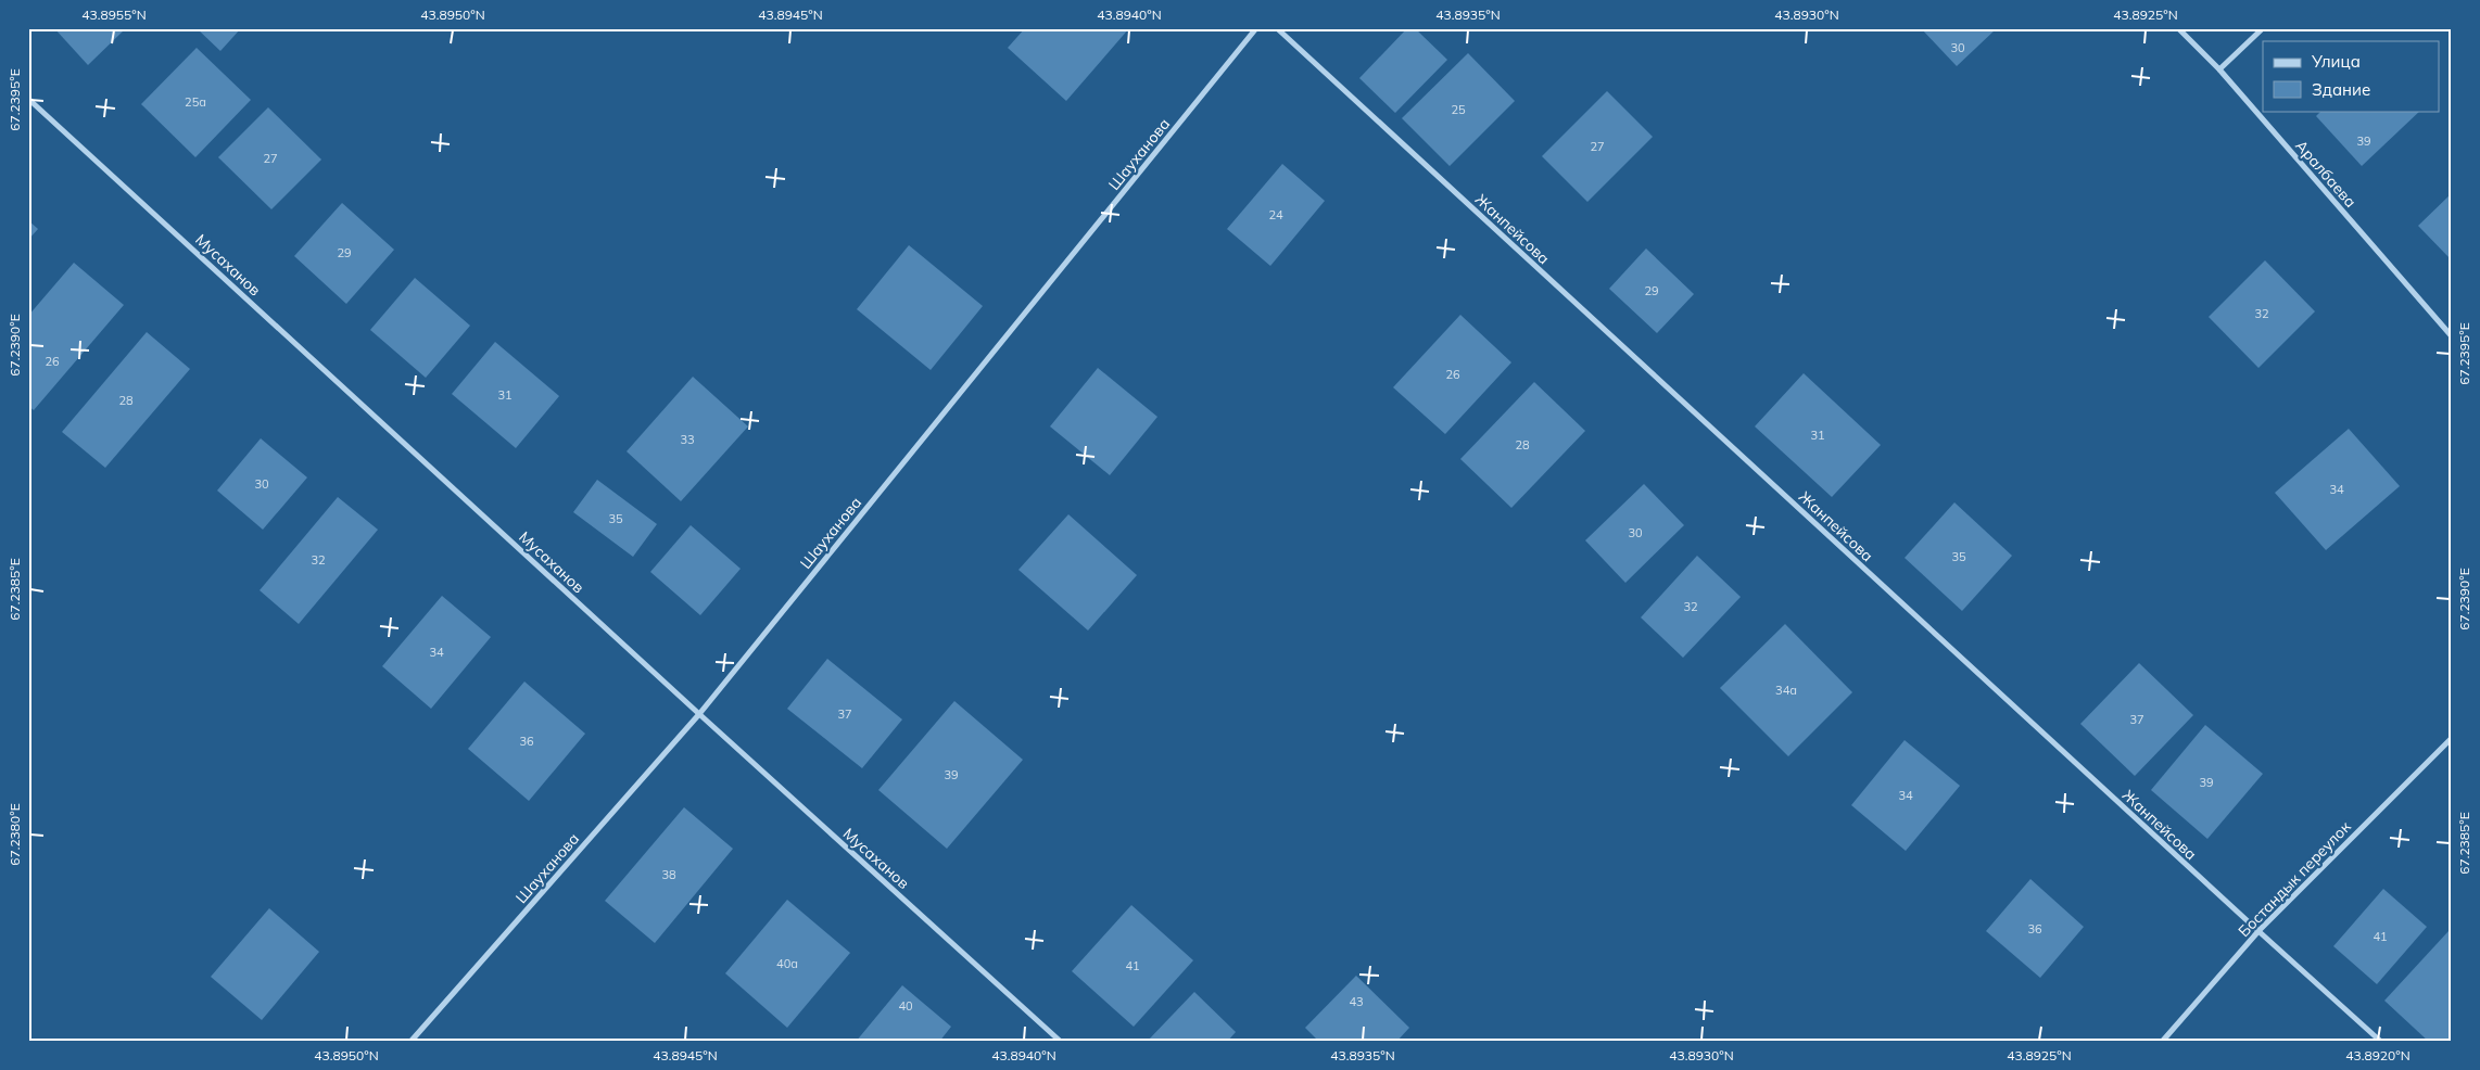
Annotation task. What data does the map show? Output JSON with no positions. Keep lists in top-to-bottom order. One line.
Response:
{"streets":{"street":["Шауханова","Аралбаева","Жанпейсова","Мусаханов","Бостандык переулок"]},"crossings":[["Шауханова","Мусаханов"],["Жанпейсова","Бостандык переулок"]],"house_numbers":["30","25а","25","39","27","27","24","29","29","32","26","26","31","28","31","33","28","30","34","35","30","35","32","32","34","34а","37","37","36","39","39","34","38","36","41","40а","41","43","40"],"legend":["Улица","Здание"],"coordinates":["43.8955°N","43.8950°N","43.8945°N","43.8940°N","43.8935°N","43.8930°N","43.8925°N","67.2395°E","67.2390°E","67.2385°E","67.2380°E","43.8920°N"]}
